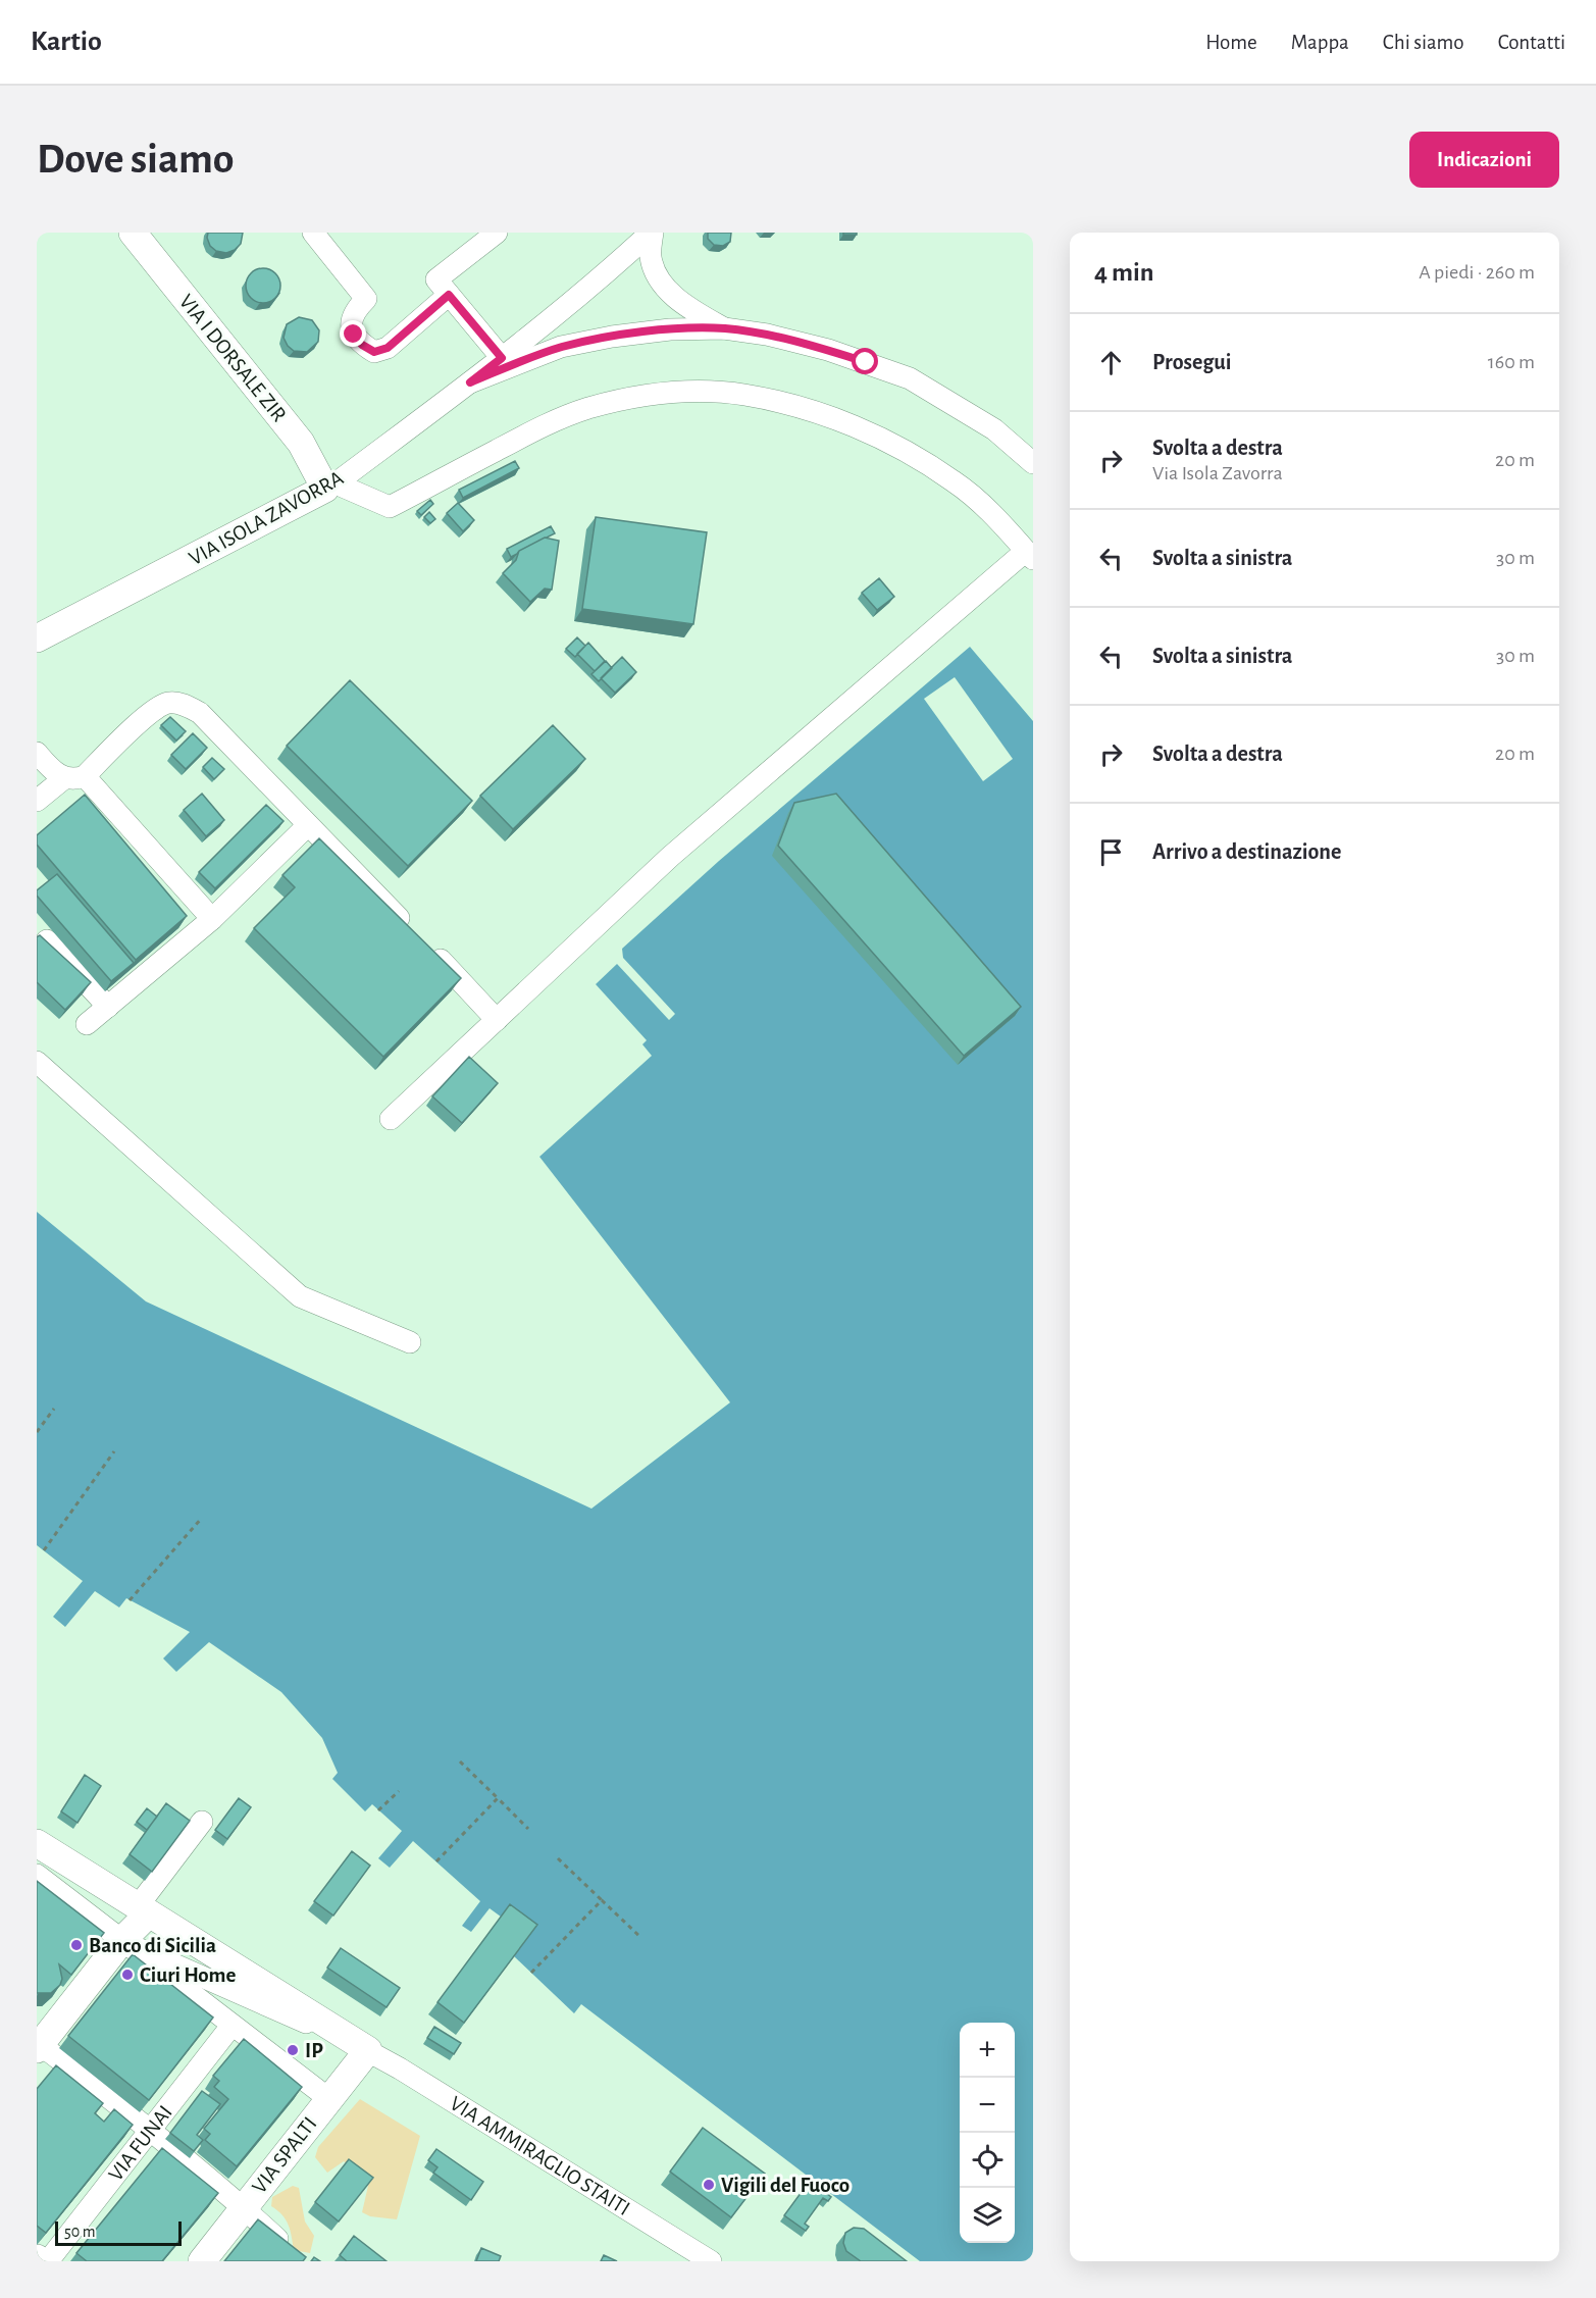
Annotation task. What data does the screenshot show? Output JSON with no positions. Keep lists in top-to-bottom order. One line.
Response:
{"streets":{"main road":["VIA I DORSALE ZIR","VIA ISOLA ZAVORRA","VIA SPALTI"],"street":["VIA FUNAI","VIA AMMIRAGLIO STAITI"]},"crossings":[["VIA I DORSALE ZIR","VIA ISOLA ZAVORRA"],["VIA SPALTI","VIA AMMIRAGLIO STAITI"]],"places":["Banco di Sicilia","Ciuri Home","IP","Vigili del Fuoco"],"scale_bar":"50 m","page":{"header":"Kartio","nav":["Home","Mappa","Chi siamo","Contatti"],"buttons":"Indicazioni","title":"Dove siamo","heading":["4 min","A piedi · 260 m"],"list":[["Prosegui","160 m"],["Svolta a destra","Via Isola Zavorra","20 m"],["Svolta a sinistra","30 m"],["Svolta a sinistra","30 m"],["Svolta a destra","20 m"],"Arrivo a destinazione"],"map_buttons":["+","−"],"scale":"50 m"}}
